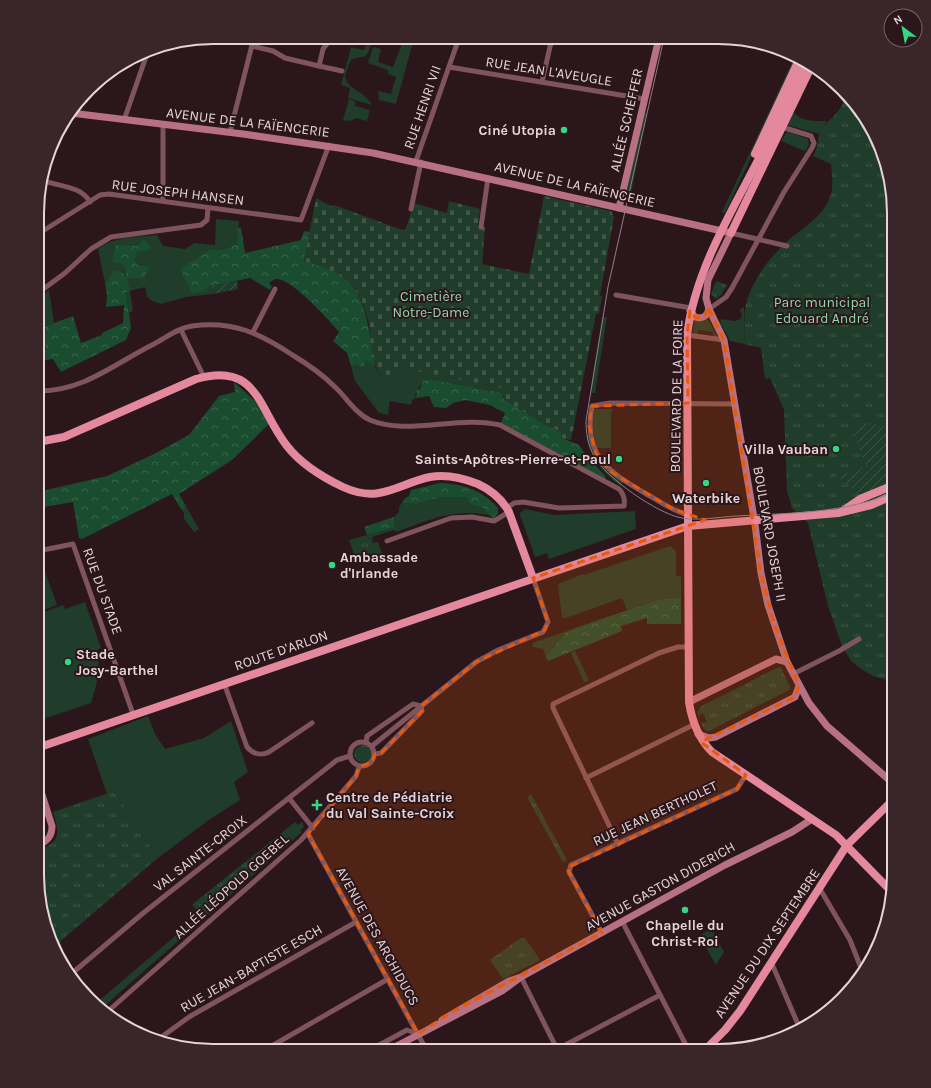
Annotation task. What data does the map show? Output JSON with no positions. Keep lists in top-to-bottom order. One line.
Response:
{"streets":{"main road":["ALLÉE SCHEFFER","AVENUE DE LA FAÏENCERIE","BOULEVARD DE LA FOIRE","BOULEVARD JOSEPH II","ROUTE D'ARLON","AVENUE GASTON DIDERICH","AVENUE DU DIX SEPTEMBRE"],"street":["RUE JEAN L'AVEUGLE","RUE HENRI VII","RUE JOSEPH HANSEN","RUE DU STADE","RUE JEAN BERTHOLET","VAL SAINTE-CROIX","ALLÉE LÉOPOLD GOEBEL","AVENUE DES ARCHIDUCS","RUE JEAN-BAPTISTE ESCH"]},"crossings":[["RUE JEAN L'AVEUGLE","RUE HENRI VII"],["RUE JEAN L'AVEUGLE","ALLÉE SCHEFFER"],["RUE HENRI VII","AVENUE DE LA FAÏENCERIE"],["ALLÉE SCHEFFER","AVENUE DE LA FAÏENCERIE"],["AVENUE DE LA FAÏENCERIE","RUE JOSEPH HANSEN"],["AVENUE DE LA FAÏENCERIE","BOULEVARD DE LA FOIRE"],["AVENUE DE LA FAÏENCERIE","BOULEVARD JOSEPH II"],["BOULEVARD DE LA FOIRE","BOULEVARD JOSEPH II"],["BOULEVARD DE LA FOIRE","ROUTE D'ARLON"],["BOULEVARD DE LA FOIRE","RUE JEAN BERTHOLET"],["BOULEVARD DE LA FOIRE","AVENUE GASTON DIDERICH"],["BOULEVARD DE LA FOIRE","AVENUE DU DIX SEPTEMBRE"],["BOULEVARD JOSEPH II","ROUTE D'ARLON"],["RUE DU STADE","ROUTE D'ARLON"],["ROUTE D'ARLON","VAL SAINTE-CROIX"],["RUE JEAN BERTHOLET","AVENUE GASTON DIDERICH"],["VAL SAINTE-CROIX","ALLÉE LÉOPOLD GOEBEL"],["ALLÉE LÉOPOLD GOEBEL","AVENUE DES ARCHIDUCS"],["AVENUE GASTON DIDERICH","AVENUE DES ARCHIDUCS"],["AVENUE DES ARCHIDUCS","RUE JEAN-BAPTISTE ESCH"]],"parks":["Cimetière Notre-Dame","Parc municipal Edouard André"],"places":{"other":["Ciné Utopia","Villa Vauban","Saints-Apôtres-Pierre-et-Paul","Waterbike","Ambassade d'Irlande","Stade Josy-Barthel","Chapelle du Christ-Roi"],"health":["Centre de Pédiatrie du Val Sainte-Croix"]},"north":"top left"}
